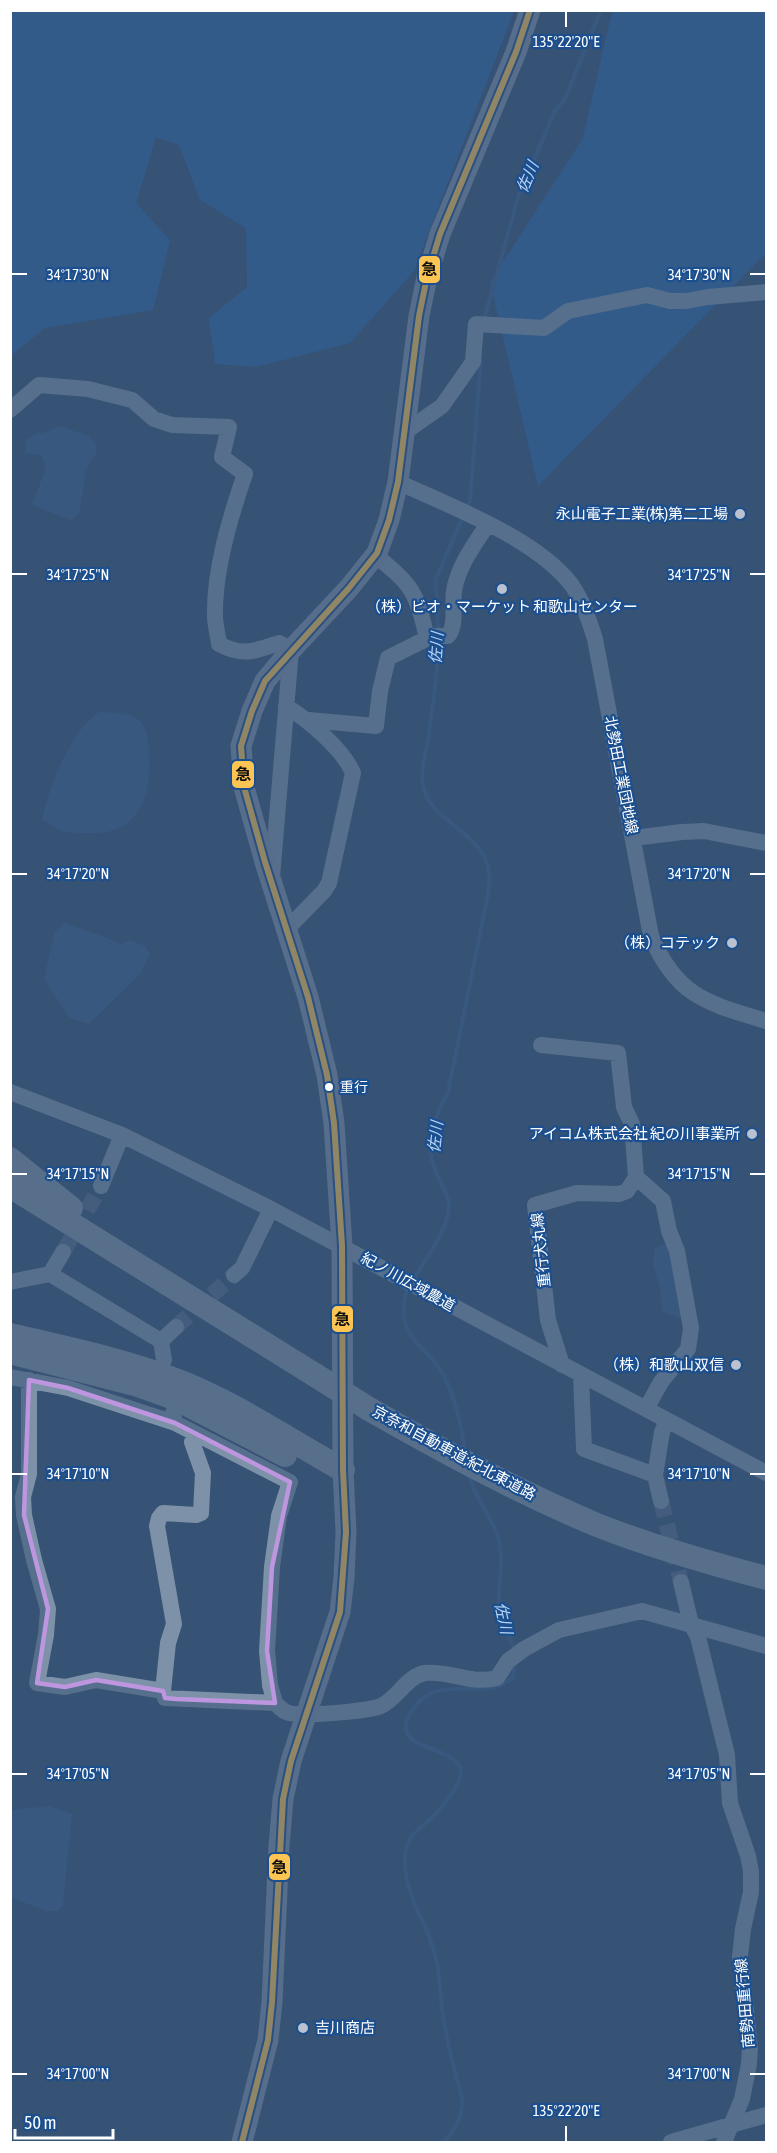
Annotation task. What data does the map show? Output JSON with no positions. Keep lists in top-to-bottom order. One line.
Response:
{"streets":{"highway":["京奈和自動車道;紀北東道路"],"street":["北勢田工業団地線","重行犬丸線","紀ノ川広域農道","南勢田重行線"]},"crossings":[["重行犬丸線","紀ノ川広域農道"]],"water":["佐川"],"places":["永山電子工業(株)第二工場","（株）ビオ・マーケット 和歌山センター","（株）コテック","重行","アイコム株式会社 紀の川事業所","（株）和歌山双信","吉川商店"],"lines":["transit line 急"],"scale_bar":"50 m","coordinates":["135°22'20\"E","34°17'30\"N","34°17'25\"N","34°17'20\"N","34°17'15\"N","34°17'10\"N","34°17'05\"N","34°17'00\"N"]}
